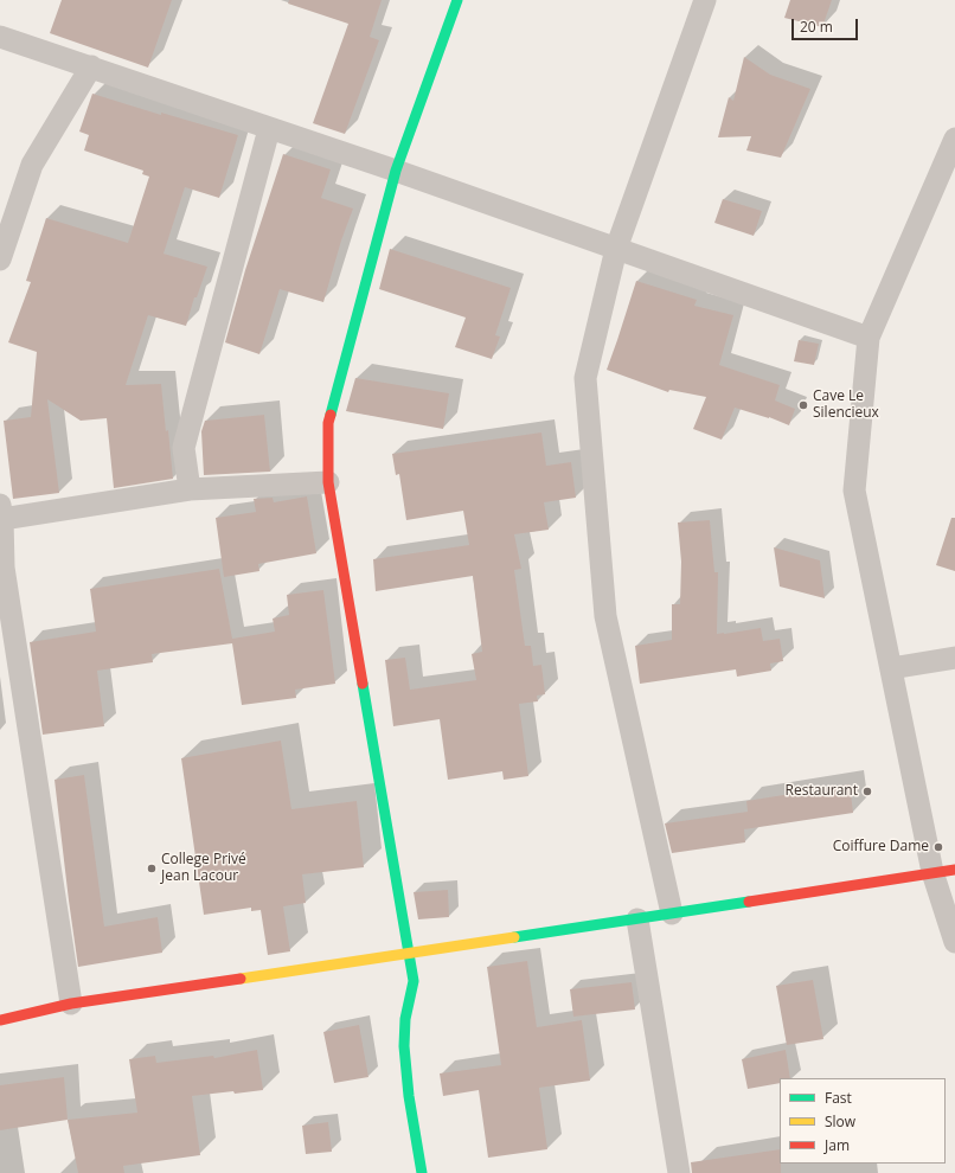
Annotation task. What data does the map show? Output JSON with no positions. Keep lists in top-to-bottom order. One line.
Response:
{"places":["Cave Le Silencieux","Restaurant","Coiffure Dame","College Privé Jean Lacour"],"legend":["Fast","Slow","Jam"],"scale_bar":"20 m"}
